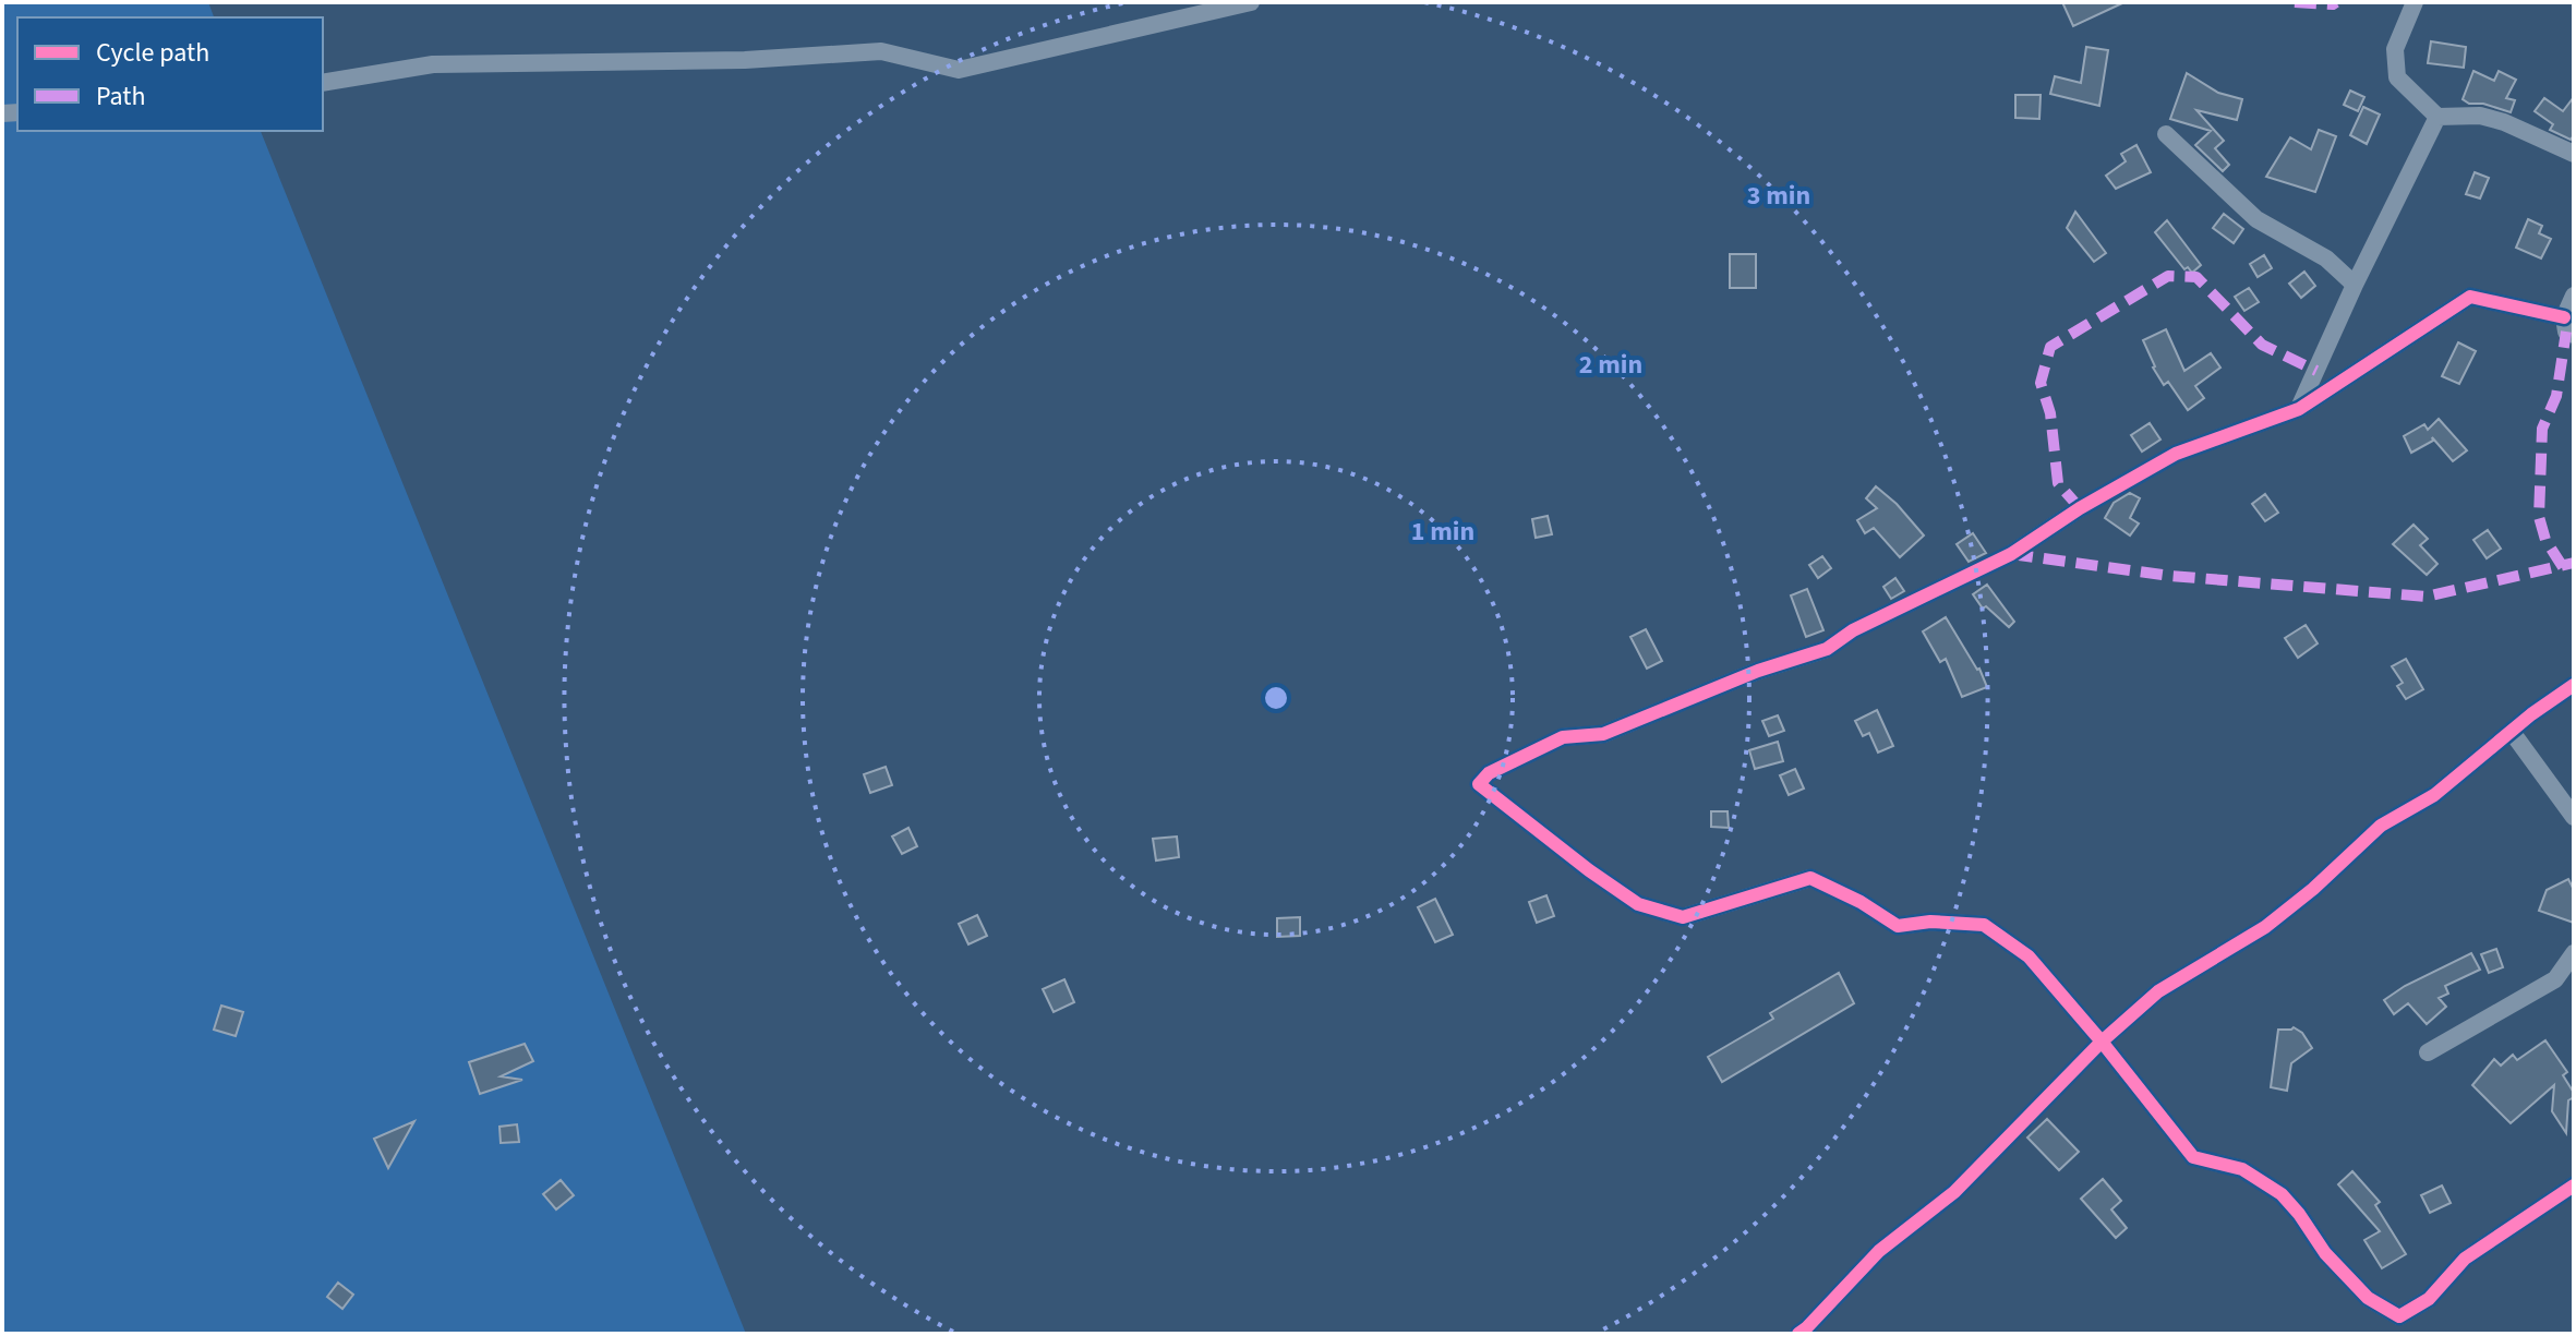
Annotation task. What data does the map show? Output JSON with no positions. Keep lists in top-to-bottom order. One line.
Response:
{"legend":["Cycle path","Path"],"rings":["3 min","2 min","1 min"]}
